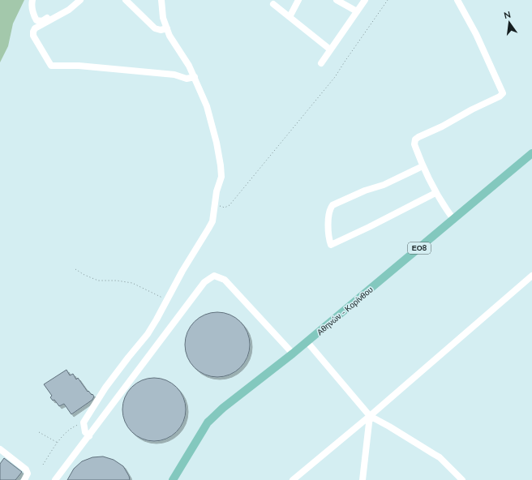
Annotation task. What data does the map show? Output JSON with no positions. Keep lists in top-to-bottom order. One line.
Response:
{"streets":{"main road":["ΕΟ8","Αθηνών - Κορίνθου"]},"north":"top"}
